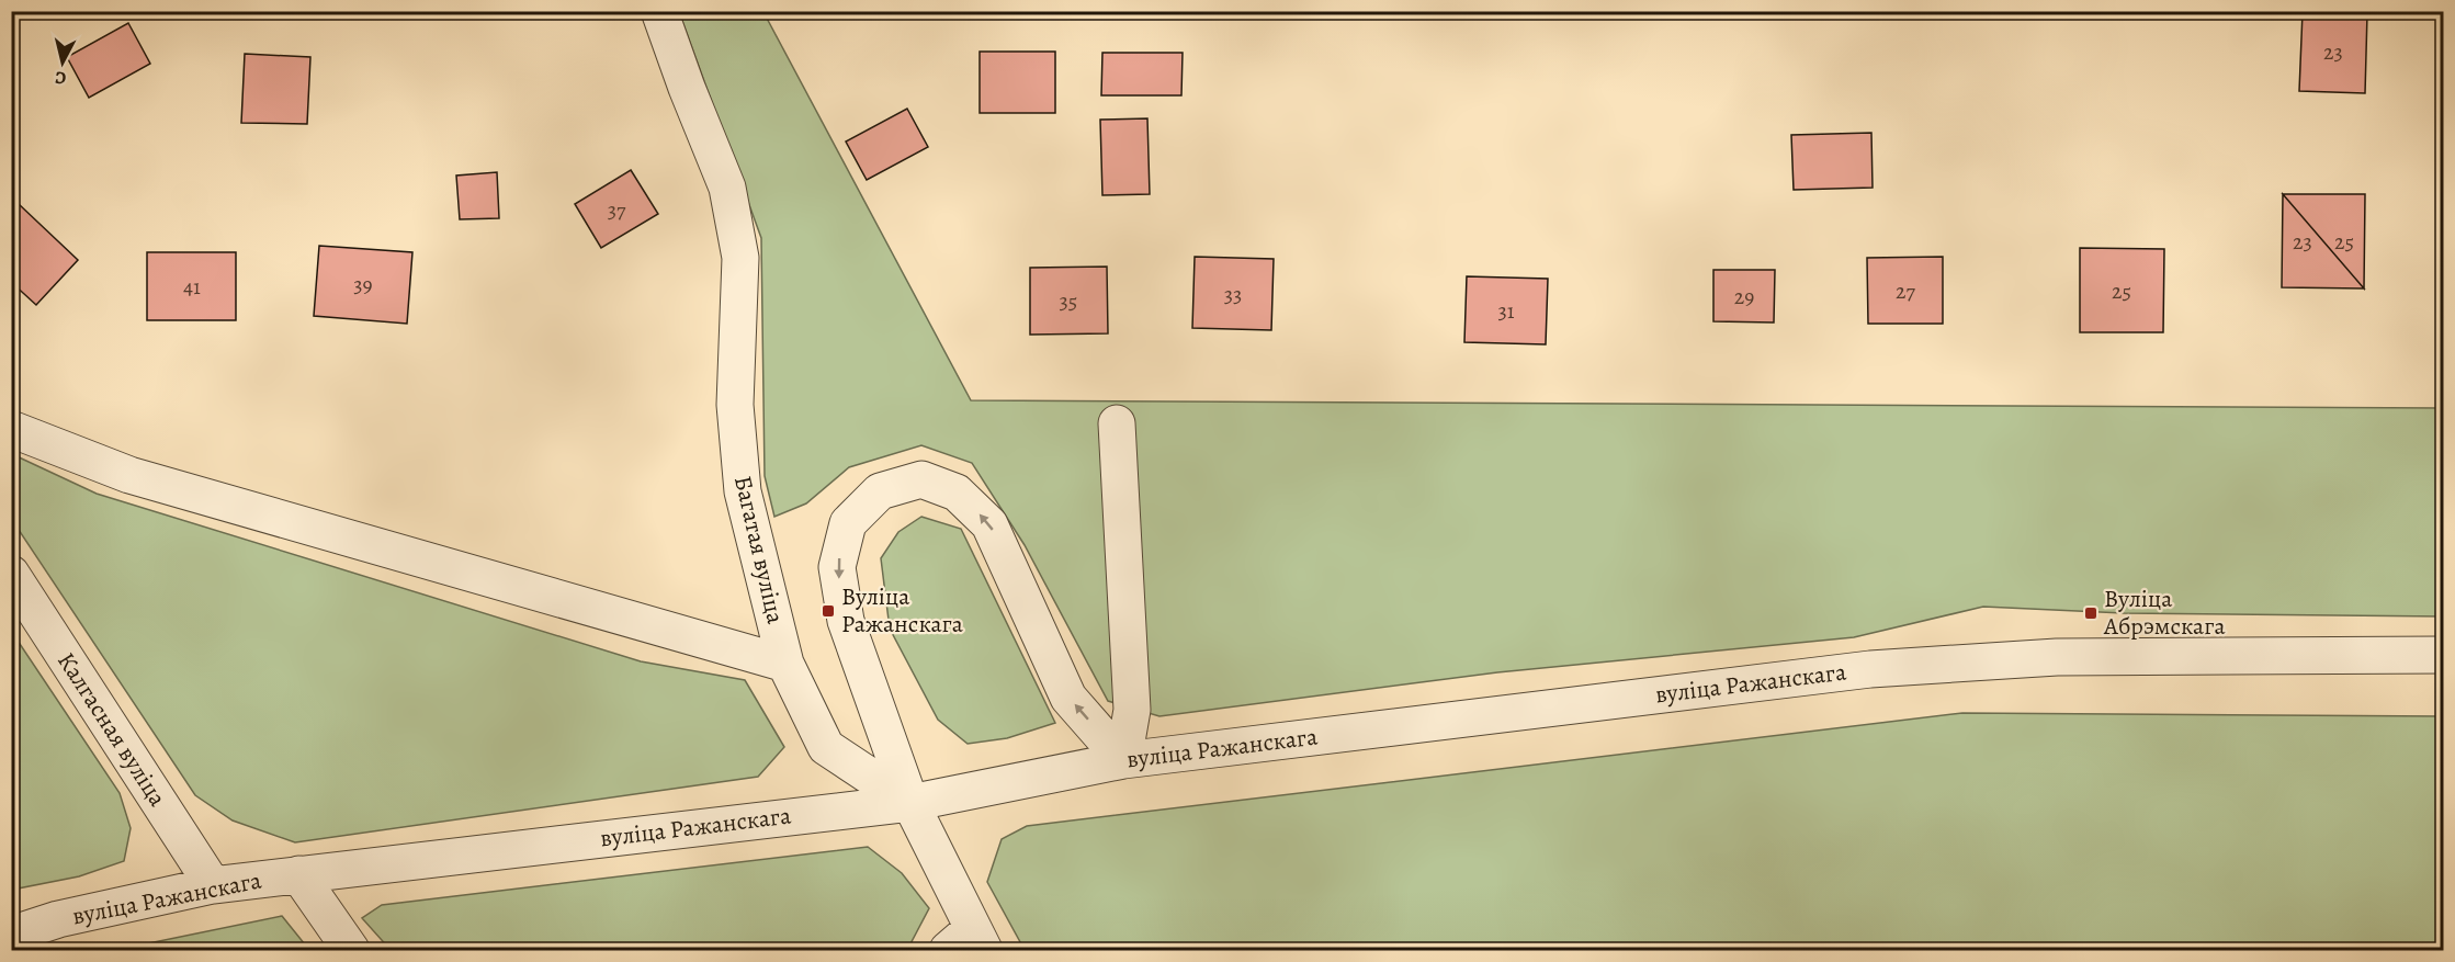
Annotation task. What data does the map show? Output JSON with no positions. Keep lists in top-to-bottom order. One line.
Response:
{"streets":{"street":["Багатая вуліца","вуліца Ражанскага","Калгасная вуліца"]},"crossings":[["Багатая вуліца","вуліца Ражанскага"],["вуліца Ражанскага","Калгасная вуліца"]],"places":{"transit":["Вуліца Ражанскага","Вуліца Абрэмскага"]},"house_numbers":["23","37","23","25","39","41","27","25","33","29","35","31"],"north":"bottom"}
